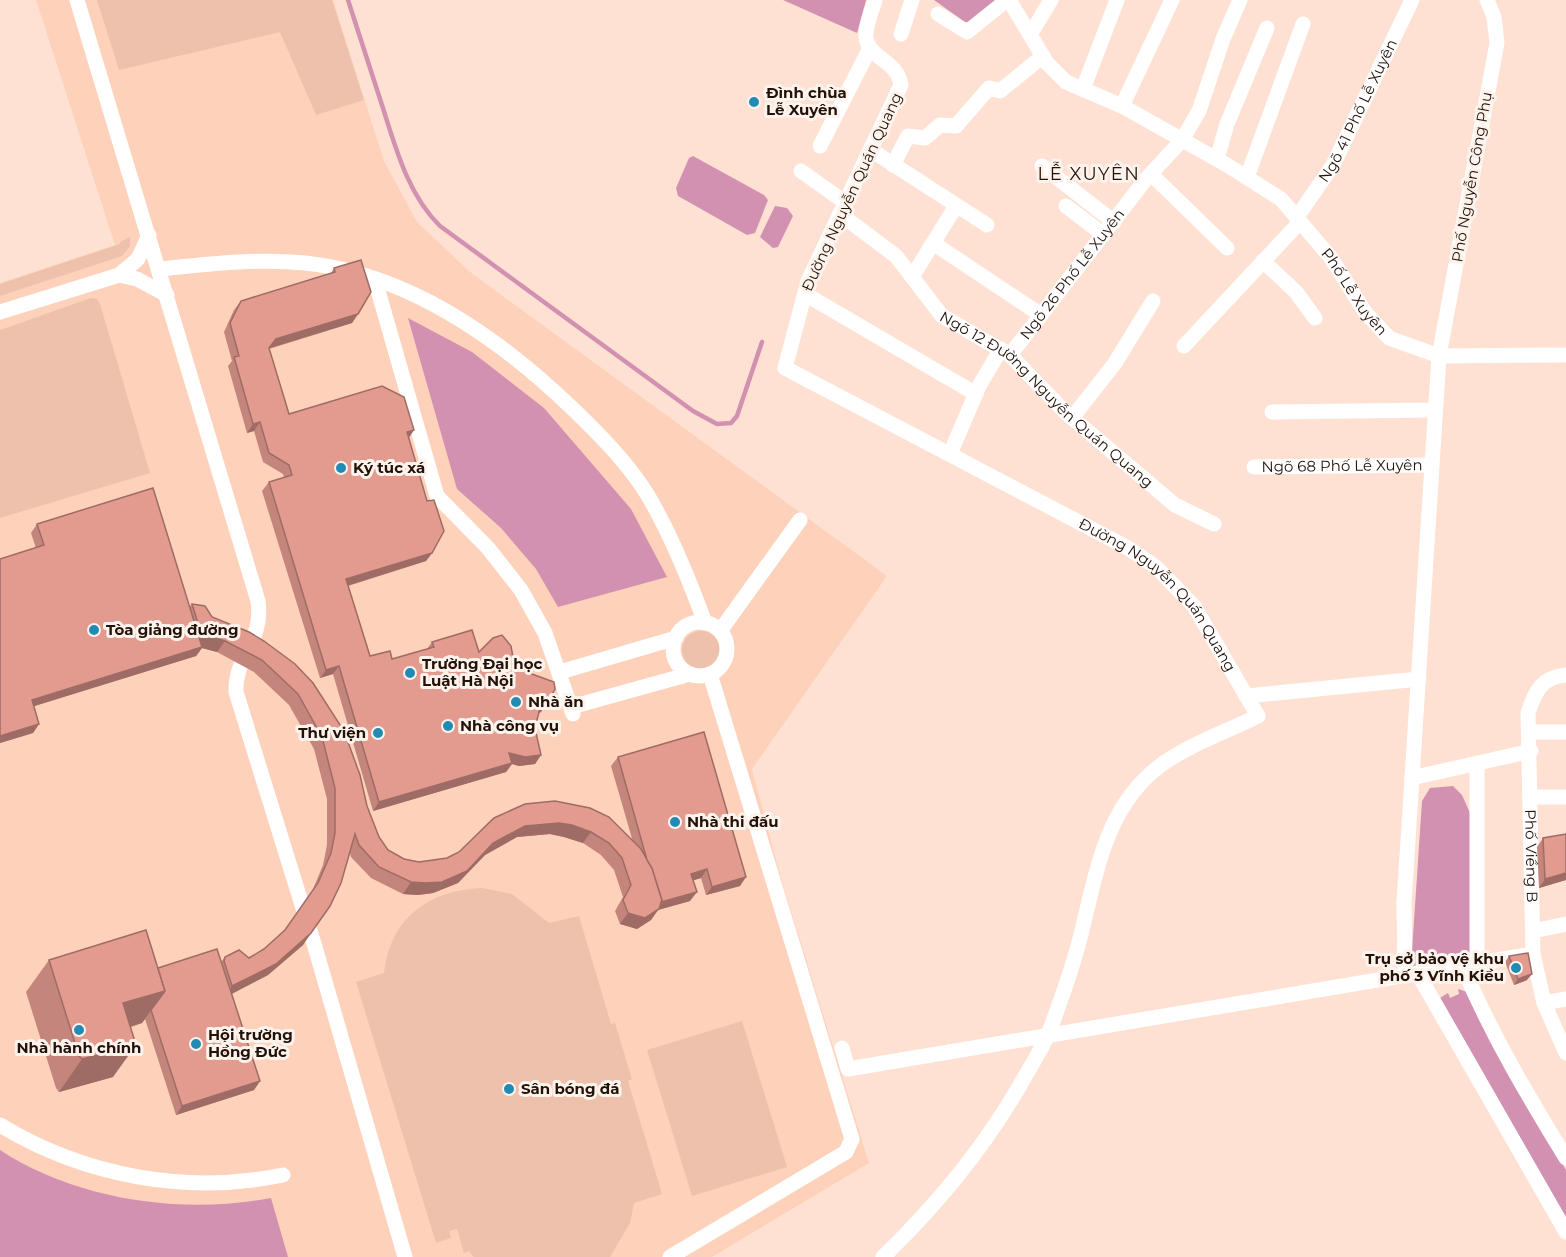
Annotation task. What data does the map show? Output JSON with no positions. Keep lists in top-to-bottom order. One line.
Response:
{"streets":{"street":["Ngõ 41 Phố Lễ Xuyên","Phố Nguyễn Công Phụ","Đường Nguyễn Quán Quang","Ngõ 26 Phố Lễ Xuyên","Phố Lễ Xuyên","Ngõ 12 Đường Nguyễn Quán Quang","Ngõ 68 Phố Lễ Xuyên","Phố Viềng B"]},"crossings":[["Ngõ 41 Phố Lễ Xuyên","Phố Lễ Xuyên"],["Phố Nguyễn Công Phụ","Phố Lễ Xuyên"],["Đường Nguyễn Quán Quang","Ngõ 26 Phố Lễ Xuyên"],["Đường Nguyễn Quán Quang","Ngõ 12 Đường Nguyễn Quán Quang"],["Ngõ 26 Phố Lễ Xuyên","Phố Lễ Xuyên"],["Ngõ 26 Phố Lễ Xuyên","Ngõ 12 Đường Nguyễn Quán Quang"]],"districts":["LỄ XUYÊN"],"places":["Đình chùa Lễ Xuyên","Ký túc xá","Tòa giảng đường","Trường Đại học Luật Hà Nội","Nhà ăn","Nhà công vụ","Thư viện","Nhà thi đấu","Trụ sở bảo vệ khu phố 3 Vĩnh Kiều","Nhà hành chính","Hội trường Hồng Đức","Sân bóng đá"]}
